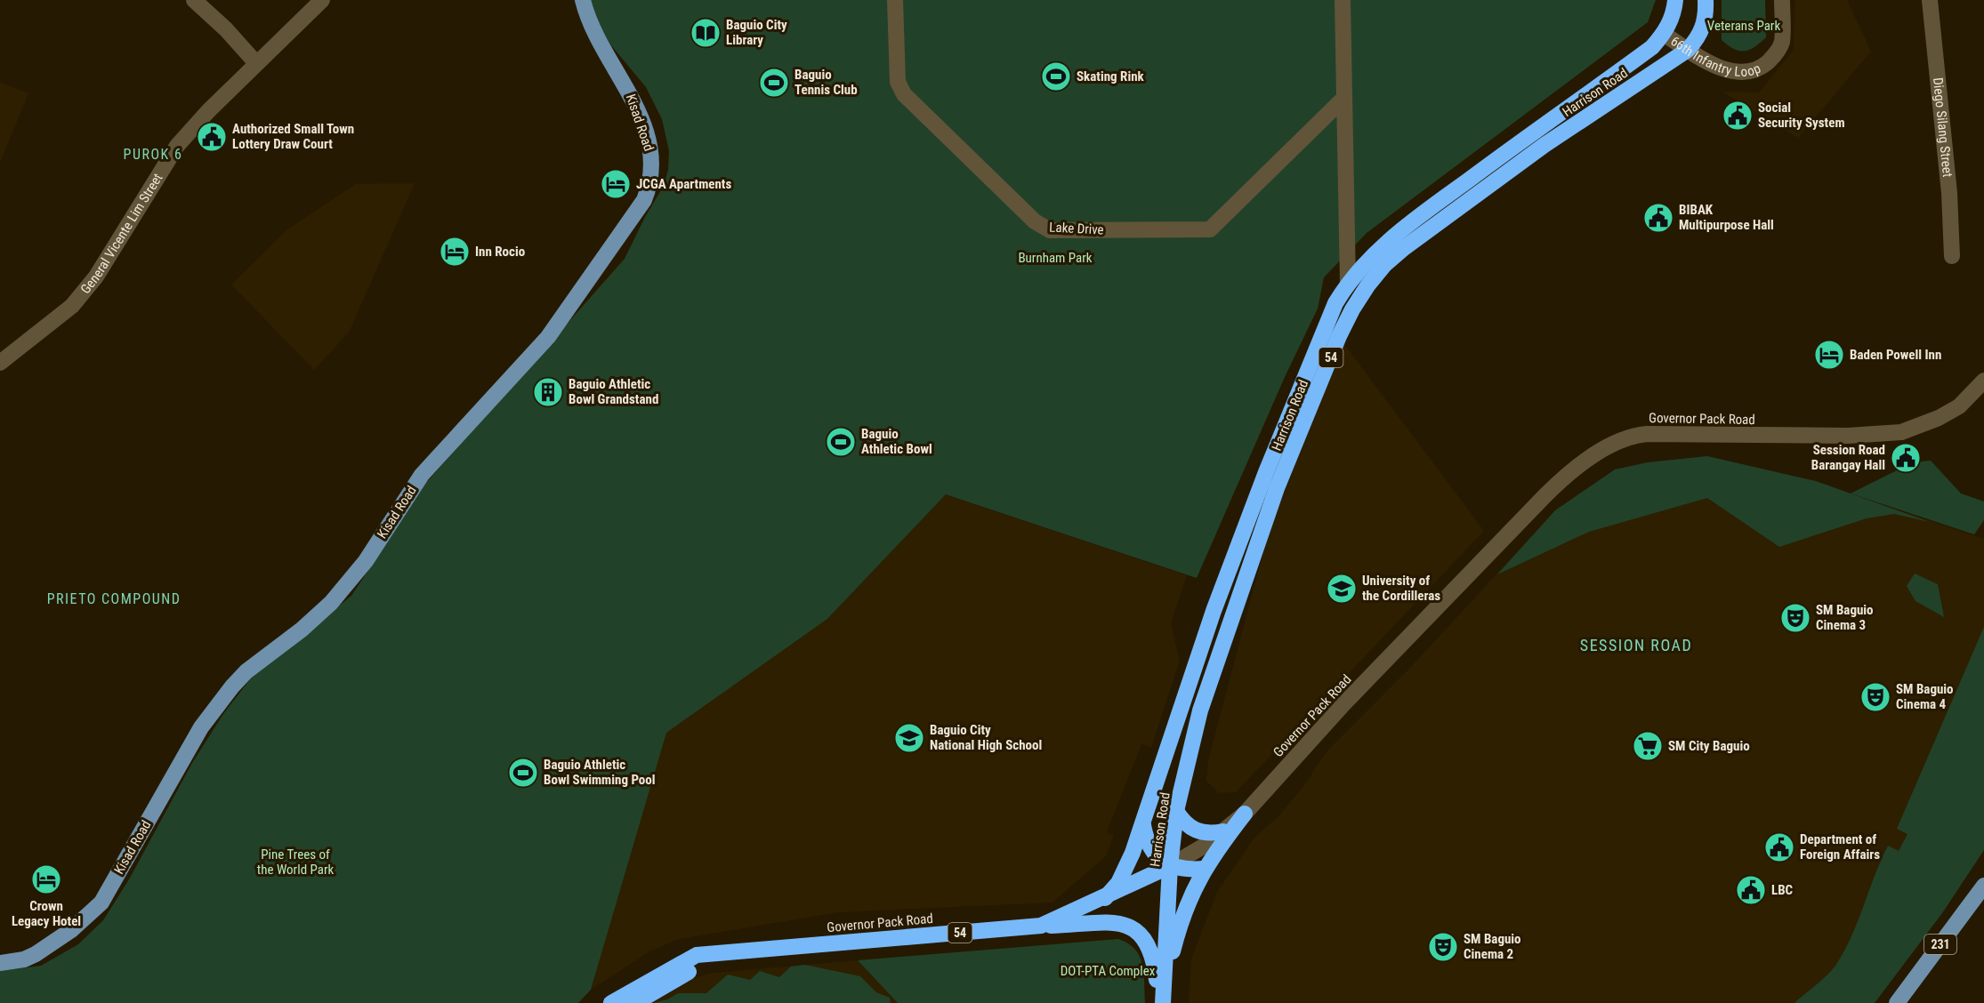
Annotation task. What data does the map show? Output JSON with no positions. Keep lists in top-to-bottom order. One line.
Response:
{"streets":{"highway":["Harrison Road","54","Governor Pack Road"],"main road":["Kisad Road","231"],"street":["66th Infantry Loop","Diego Silang Street","Lake Drive","General Vicente Lim Street"]},"crossings":[["66th Infantry Loop","Harrison Road"],["Harrison Road","Governor Pack Road"]],"districts":["PUROK 6","PRIETO COMPOUND","SESSION ROAD"],"parks":["Veterans Park","Burnham Park","Pine Trees of the World Park","DOT-PTA Complex"],"places":{"library":["Baguio City Library"],"sports":["Skating Rink","Baguio Tennis Club","Baguio Athletic Bowl","Baguio Athletic Bowl Swimming Pool"],"public building":["Social Security System","Authorized Small Town Lottery Draw Court","BIBAK Multipurpose Hall","Session Road Barangay Hall","Department of Foreign Affairs","LBC"],"hotel":["JCGA Apartments","Inn Rocio","Baden Powell Inn","Crown Legacy Hotel"],"building":["Baguio Athletic Bowl Grandstand"],"school or university":["University of the Cordilleras","Baguio City National High School"],"theatre":["SM Baguio Cinema 3","SM Baguio Cinema 4","SM Baguio Cinema 2"],"supermarket":["SM City Baguio"]}}
